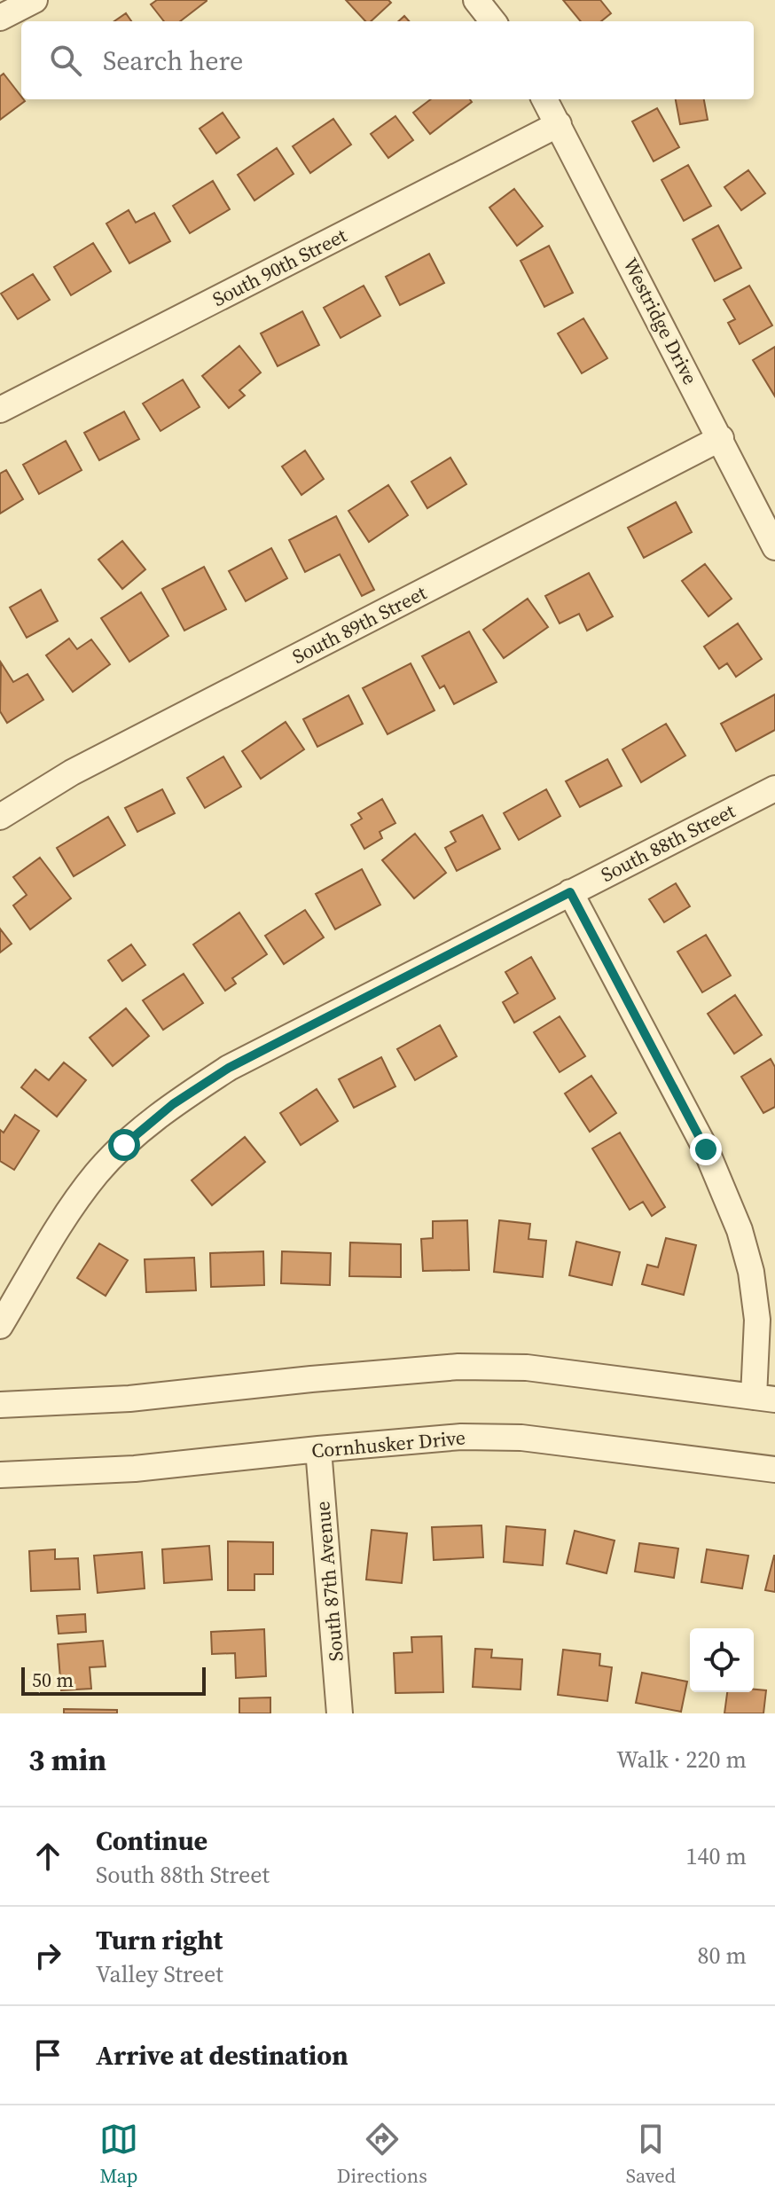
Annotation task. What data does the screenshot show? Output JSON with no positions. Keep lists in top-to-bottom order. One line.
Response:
{"streets":{"street":["South 90th Street","Westridge Drive","South 89th Street","South 88th Street","Cornhusker Drive","South 87th Avenue"]},"crossings":[["South 90th Street","Westridge Drive"],["Westridge Drive","South 89th Street"],["Cornhusker Drive","South 87th Avenue"]],"scale_bar":"50 m","page":{"search":"Search here","scale":"50 m","heading":["3 min","Walk · 220 m"],"list":[["Continue","South 88th Street","140 m"],["Turn right","Valley Street","80 m"],"Arrive at destination"],"nav":["Map","Directions","Saved"]}}
